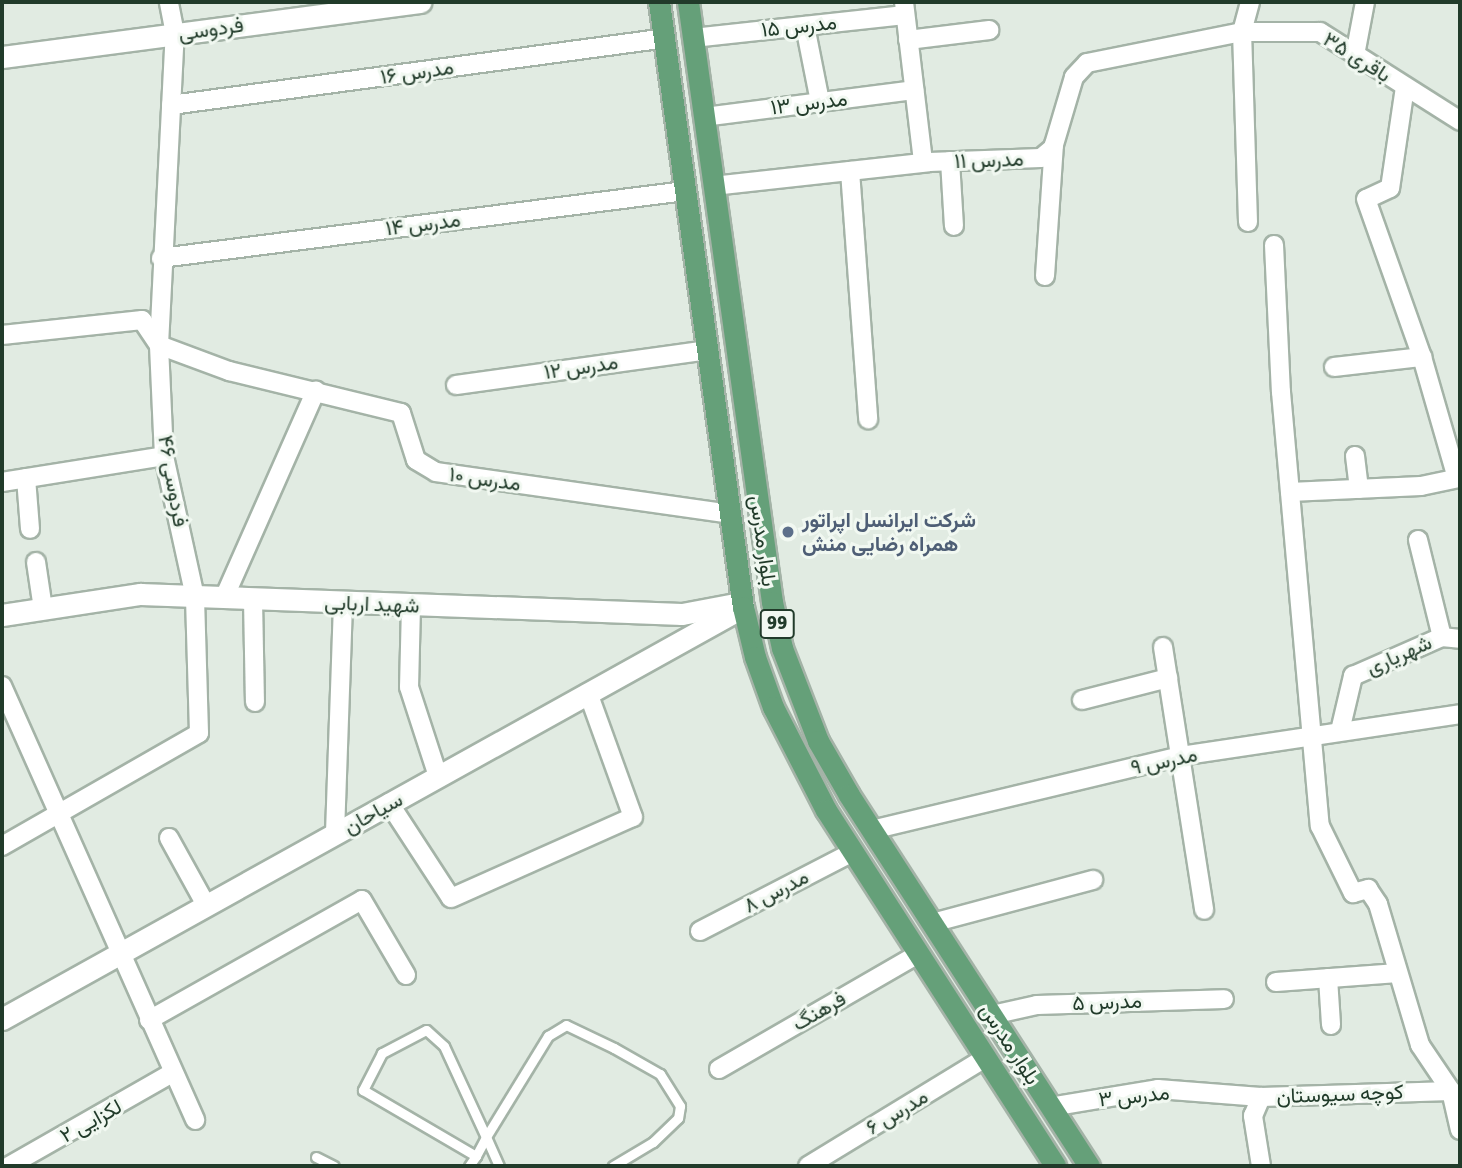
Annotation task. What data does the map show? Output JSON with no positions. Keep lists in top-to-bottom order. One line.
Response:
{"streets":{"main road":["بلوار مدرس","99"],"street":["مدرس ۱۵","فردوسی","باقری ۳۵","مدرس ۱۶","مدرس ۱۳","مدرس ۱۱","مدرس ۱۴","مدرس ۱۲","مدرس ۱۰","فردوسی ۴۶","شهید اربابی","شهریاری","مدرس ۹","سیاحان","مدرس ۸","مدرس ۵","فرهنگ","کوچه سیوستان","مدرس ۳","مدرس ۶","لکزایی ۲"]},"crossings":[["مدرس ۱۵","بلوار مدرس"],["فردوسی","فردوسی ۴۶"],["باقری ۳۵","مدرس ۱۱"],["مدرس ۱۶","فردوسی ۴۶"],["مدرس ۱۶","بلوار مدرس"],["مدرس ۱۳","بلوار مدرس"],["مدرس ۱۱","بلوار مدرس"],["مدرس ۱۴","فردوسی ۴۶"],["مدرس ۱۴","بلوار مدرس"],["مدرس ۱۲","بلوار مدرس"],["مدرس ۱۰","فردوسی ۴۶"],["مدرس ۱۰","بلوار مدرس"],["فردوسی ۴۶","شهید اربابی"],["بلوار مدرس","شهید اربابی"],["بلوار مدرس","مدرس ۹"],["بلوار مدرس","مدرس ۸"],["بلوار مدرس","مدرس ۵"],["بلوار مدرس","فرهنگ"],["بلوار مدرس","مدرس ۳"],["بلوار مدرس","مدرس ۶"],["شهید اربابی","سیاحان"],["شهریاری","مدرس ۹"],["کوچه سیوستان","مدرس ۳"]],"places":["شرکت ایرانسل اپراتور همراه رضایی منش"]}
